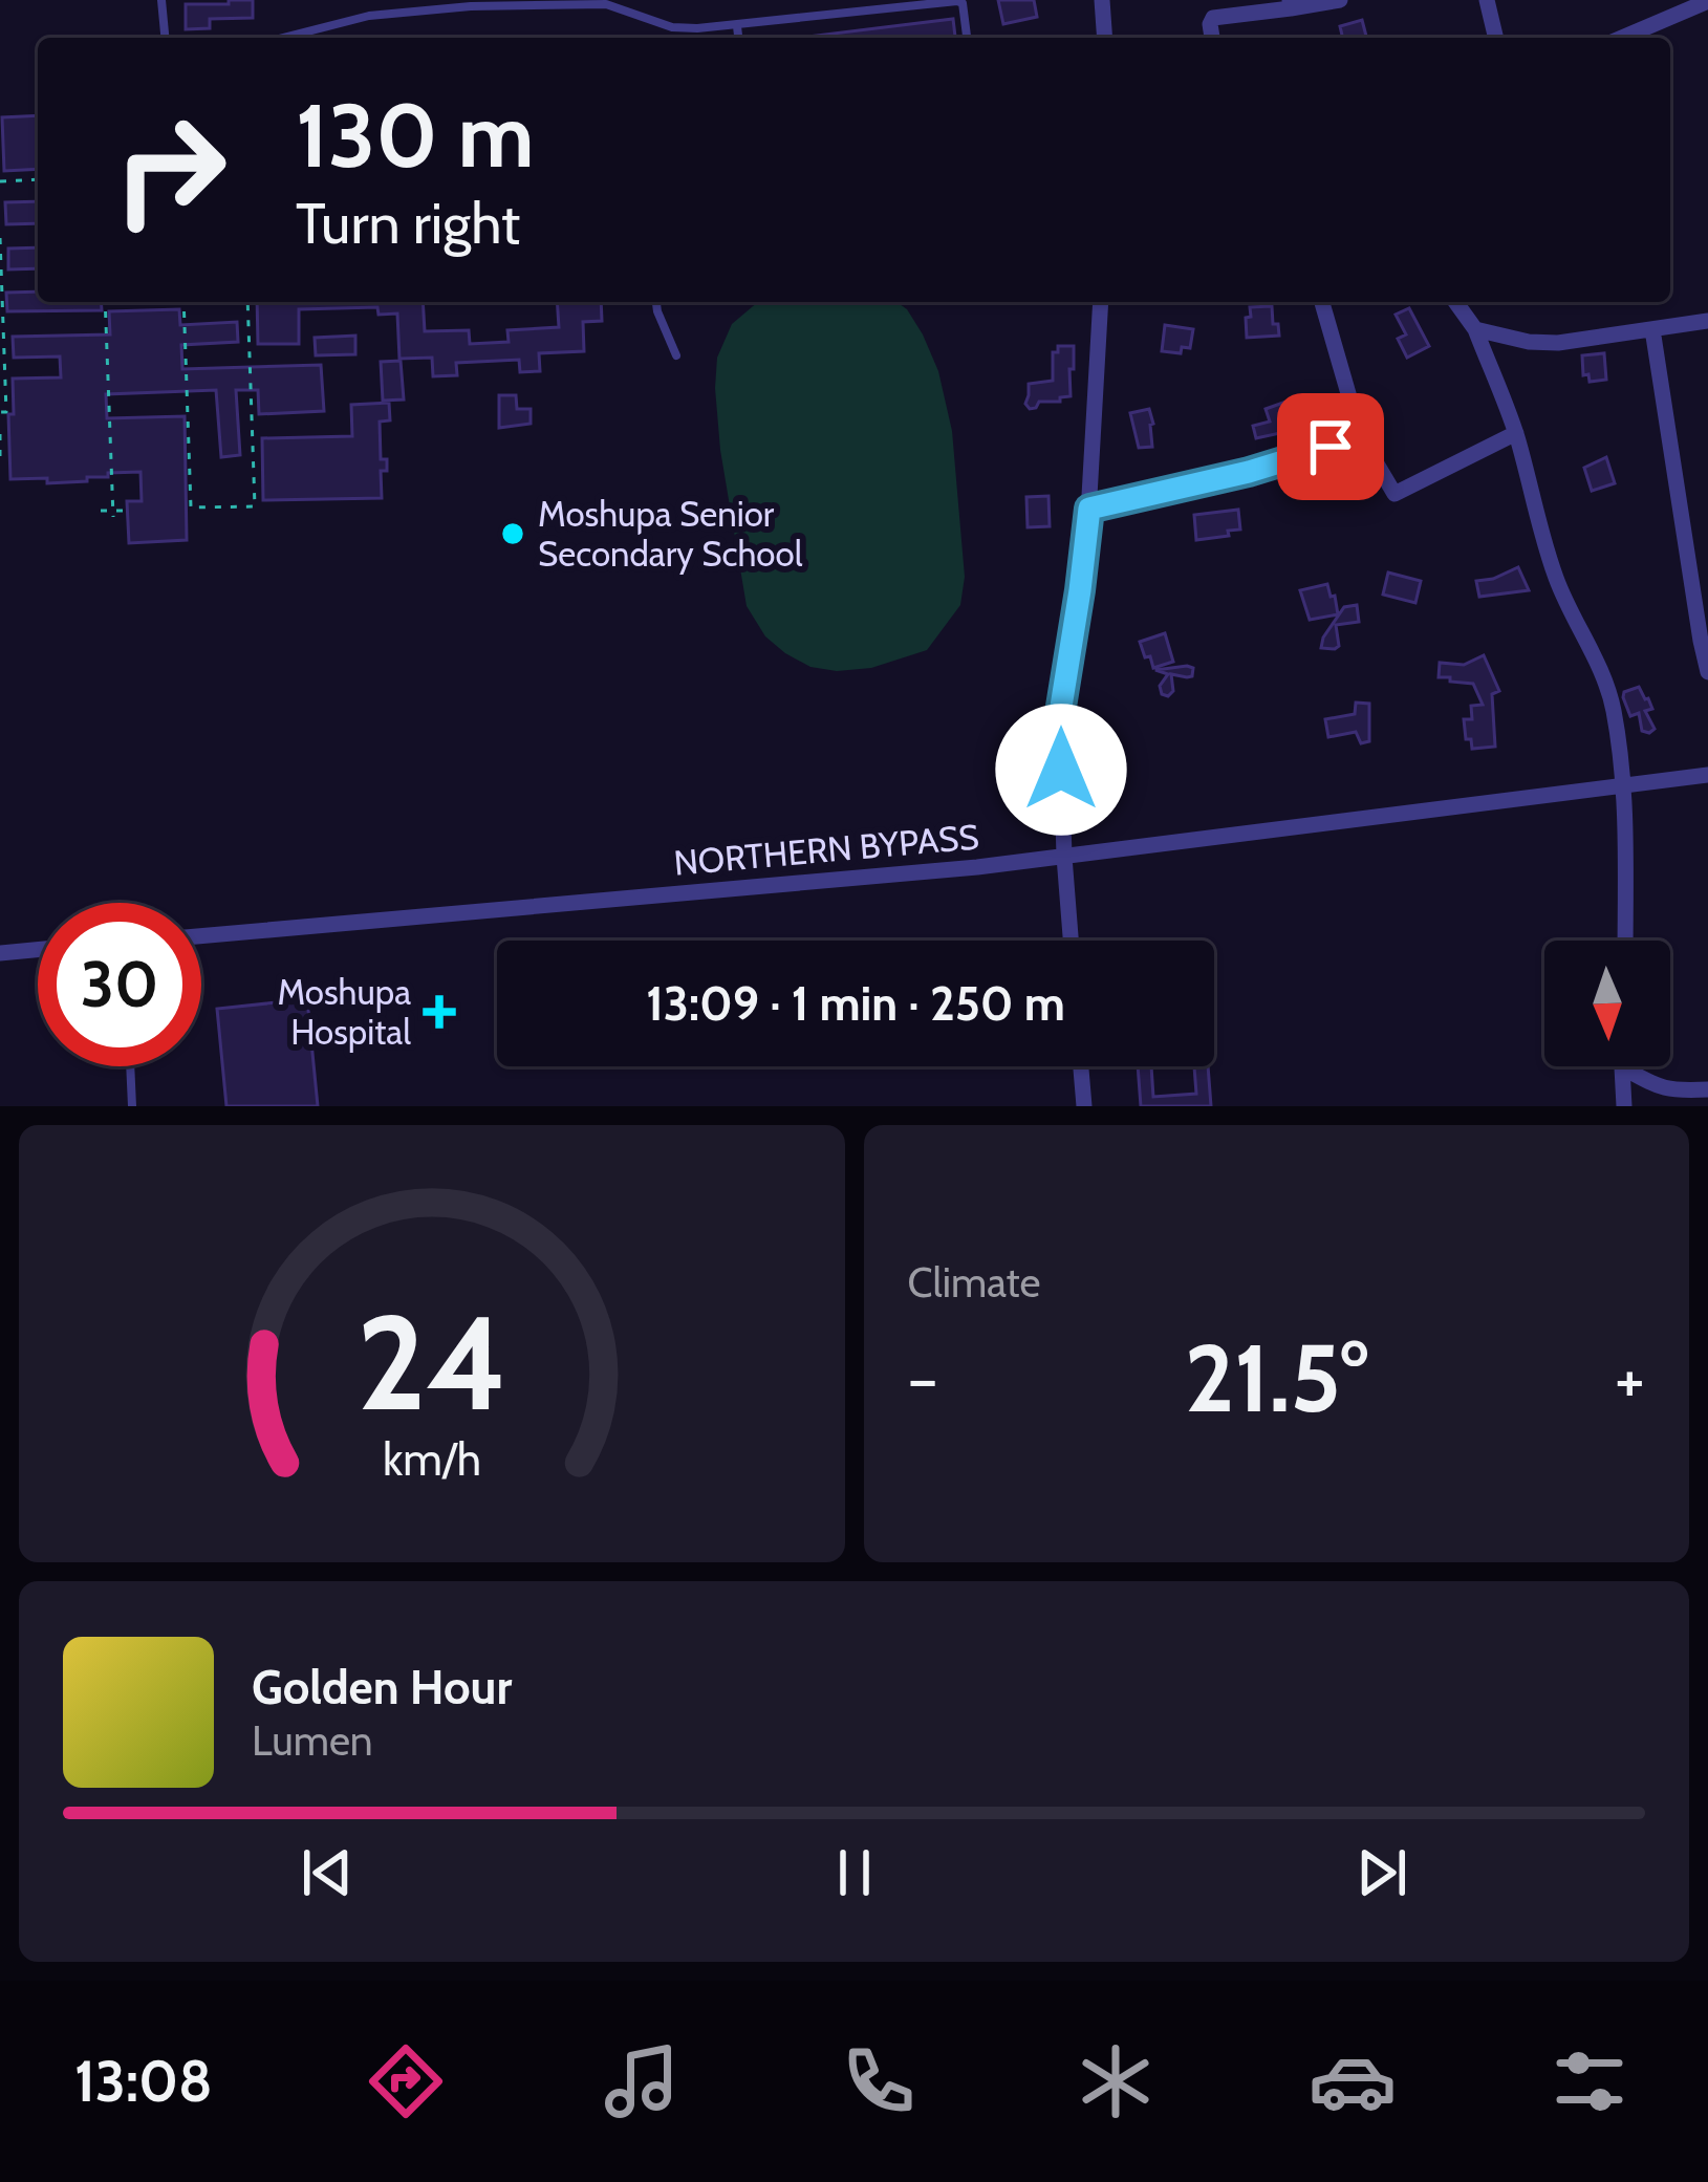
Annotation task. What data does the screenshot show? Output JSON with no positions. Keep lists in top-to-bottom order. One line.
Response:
{"streets":{"street":["NORTHERN BYPASS"]},"places":{"other":["Moshupa Senior Secondary School"],"health":["Moshupa Hospital"]},"north":"bottom","page":{"turn":["130 m","Turn right"],"limit":"30","trip":"13:09 · 1 min · 250 m","tile":"Climate","heat":["−","21.5°","+"],"song":["Golden Hour","Lumen"],"tabs":"13:08","gauge":["24","km/h"]}}
